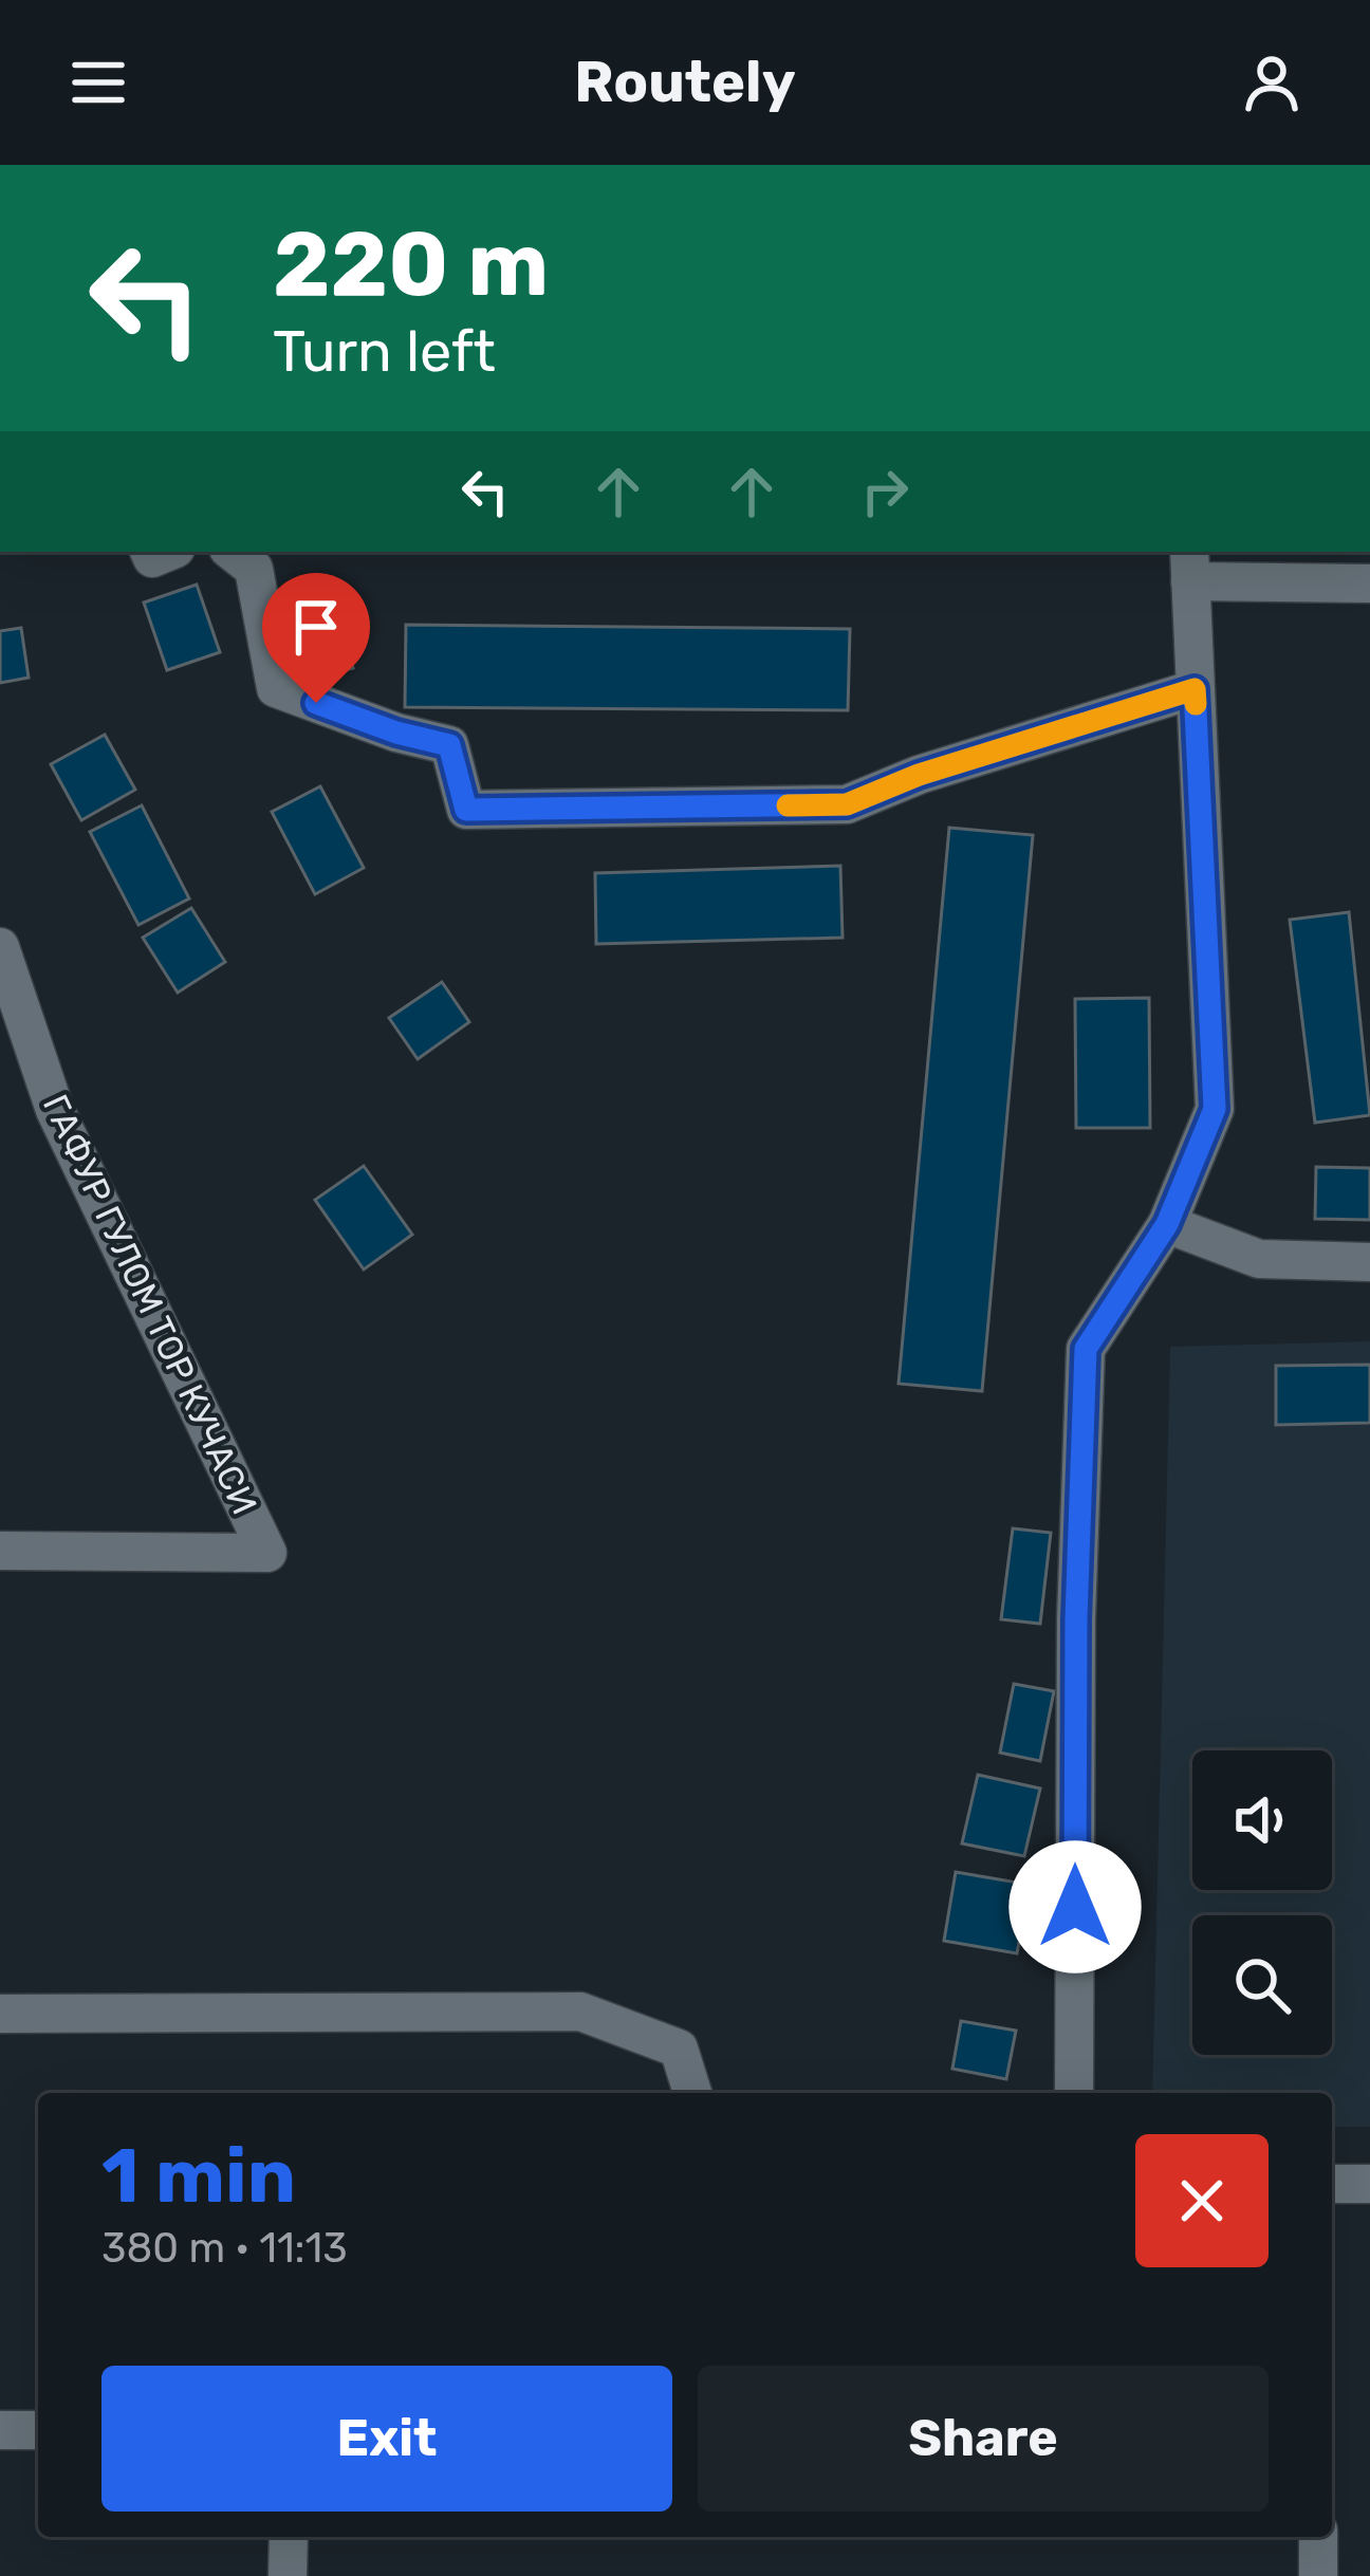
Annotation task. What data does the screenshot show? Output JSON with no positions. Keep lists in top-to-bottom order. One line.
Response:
{"streets":{"street":["ГАФУР ГУЛОМ ТОР КУЧАСИ"]},"page":{"header":"Routely","turn":["220 m","Turn left"],"heading":["1 min","380 m · 11:13"],"buttons":["Exit","Share"]}}
